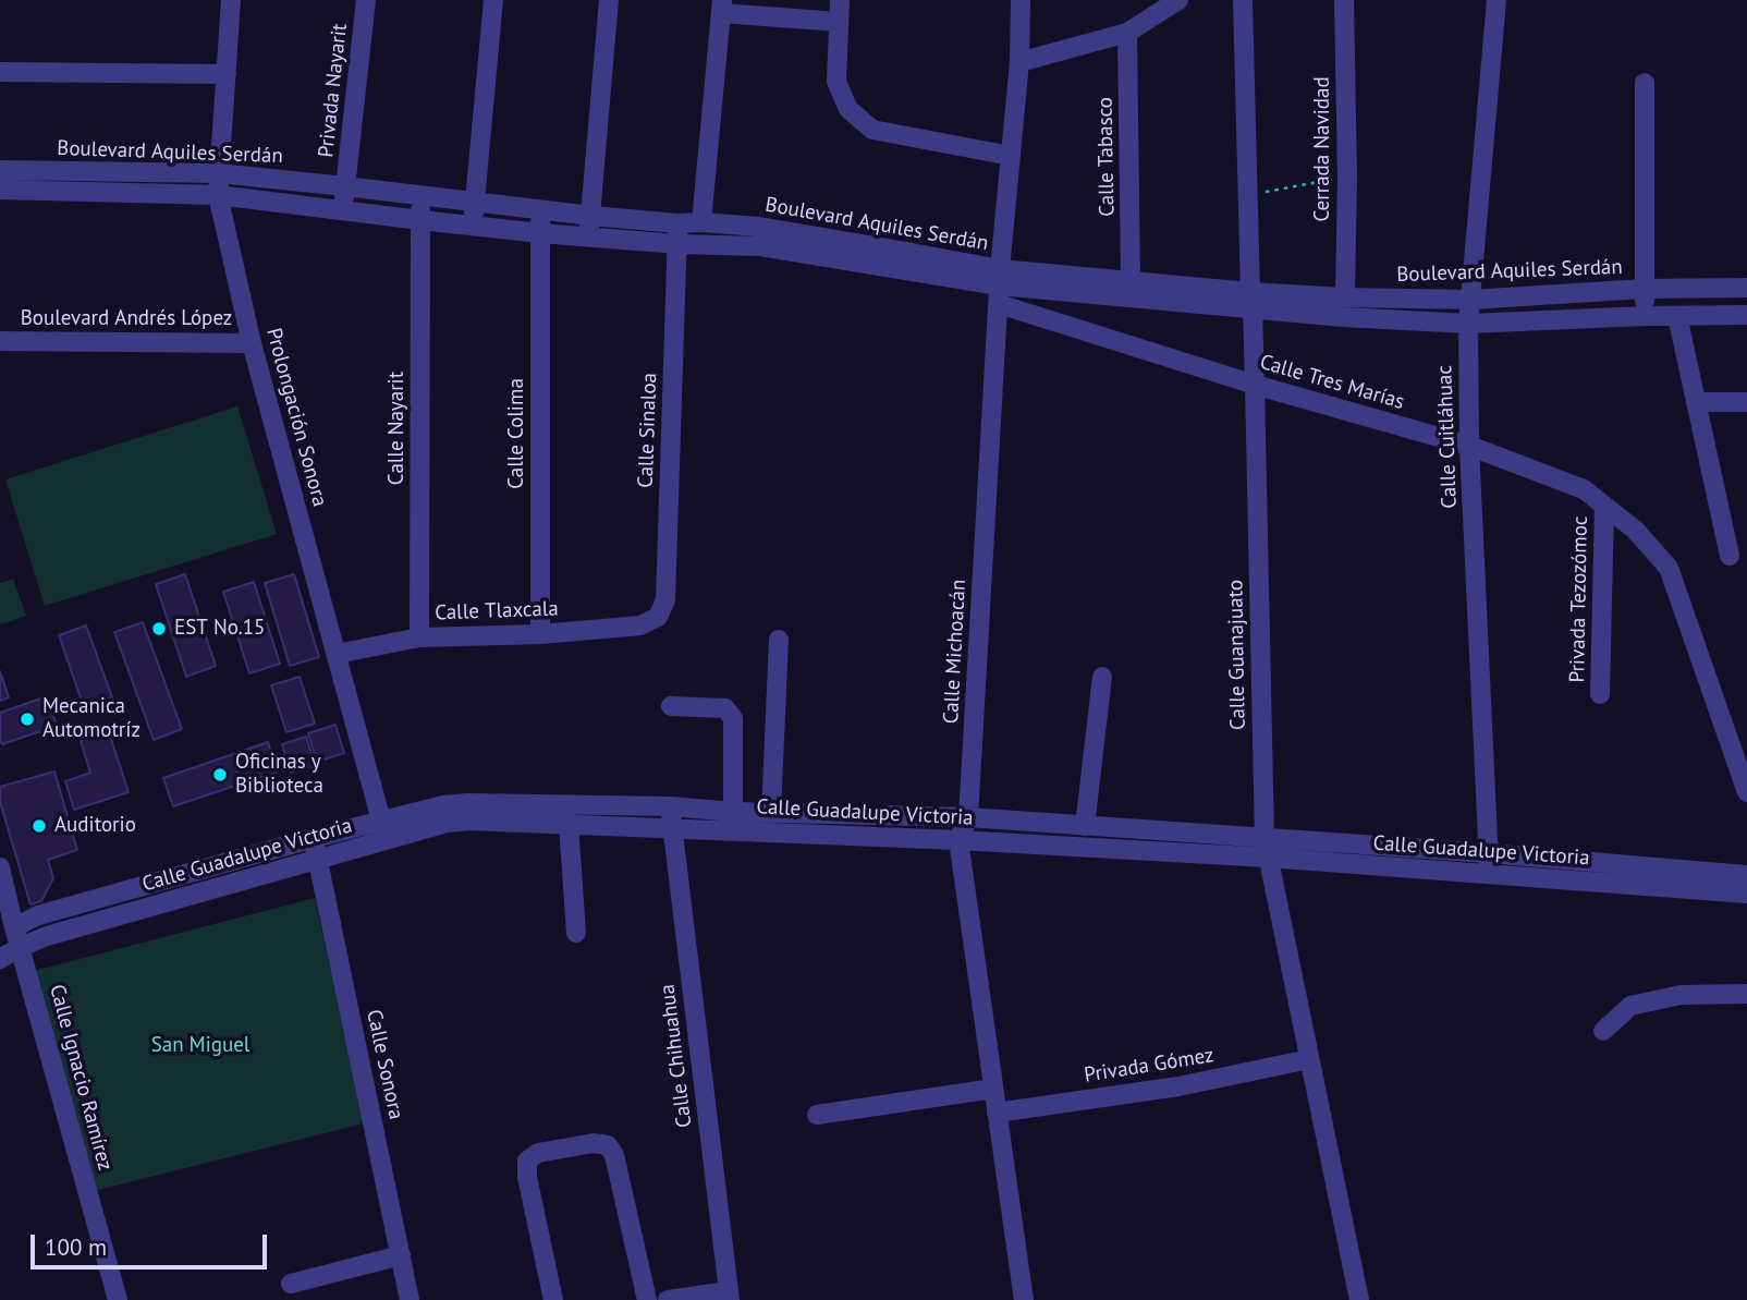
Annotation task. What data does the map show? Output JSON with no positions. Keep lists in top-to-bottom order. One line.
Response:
{"streets":{"street":["Privada Nayarit","Cerrada Navidad","Boulevard Aquiles Serdán","Calle Tabasco","Boulevard Andrés López","Calle Tres Marías","Prolongación Sonora","Calle Nayarit","Calle Sinaloa","Calle Colima","Calle Cuitláhuac","Privada Tezozómoc","Calle Tlaxcala","Calle Michoacán","Calle Guanajuato","Calle Guadalupe Victoria","Calle Chihuahua","Calle Sonora","Privada Gómez","Calle Ignacio Ramírez"]},"crossings":[["Privada Nayarit","Boulevard Aquiles Serdán"],["Cerrada Navidad","Boulevard Aquiles Serdán"],["Boulevard Aquiles Serdán","Calle Tabasco"],["Boulevard Aquiles Serdán","Calle Tres Marías"],["Boulevard Aquiles Serdán","Prolongación Sonora"],["Boulevard Aquiles Serdán","Calle Nayarit"],["Boulevard Aquiles Serdán","Calle Sinaloa"],["Boulevard Aquiles Serdán","Calle Colima"],["Boulevard Aquiles Serdán","Calle Cuitláhuac"],["Boulevard Aquiles Serdán","Calle Michoacán"],["Boulevard Aquiles Serdán","Calle Guanajuato"],["Boulevard Andrés López","Prolongación Sonora"],["Calle Tres Marías","Calle Cuitláhuac"],["Calle Tres Marías","Privada Tezozómoc"],["Calle Tres Marías","Calle Michoacán"],["Calle Tres Marías","Calle Guanajuato"],["Prolongación Sonora","Calle Tlaxcala"],["Prolongación Sonora","Calle Guadalupe Victoria"],["Calle Nayarit","Calle Tlaxcala"],["Calle Sinaloa","Calle Tlaxcala"],["Calle Colima","Calle Tlaxcala"],["Calle Cuitláhuac","Calle Guadalupe Victoria"],["Calle Michoacán","Calle Guadalupe Victoria"],["Calle Guanajuato","Calle Guadalupe Victoria"],["Calle Guanajuato","Privada Gómez"],["Calle Guadalupe Victoria","Calle Chihuahua"],["Calle Guadalupe Victoria","Calle Sonora"],["Calle Guadalupe Victoria","Calle Ignacio Ramírez"]],"parks":["San Miguel"],"places":["EST No.15","Mecanica Automotríz","Oficinas y Biblioteca","Auditorio"],"scale_bar":"100 m"}
